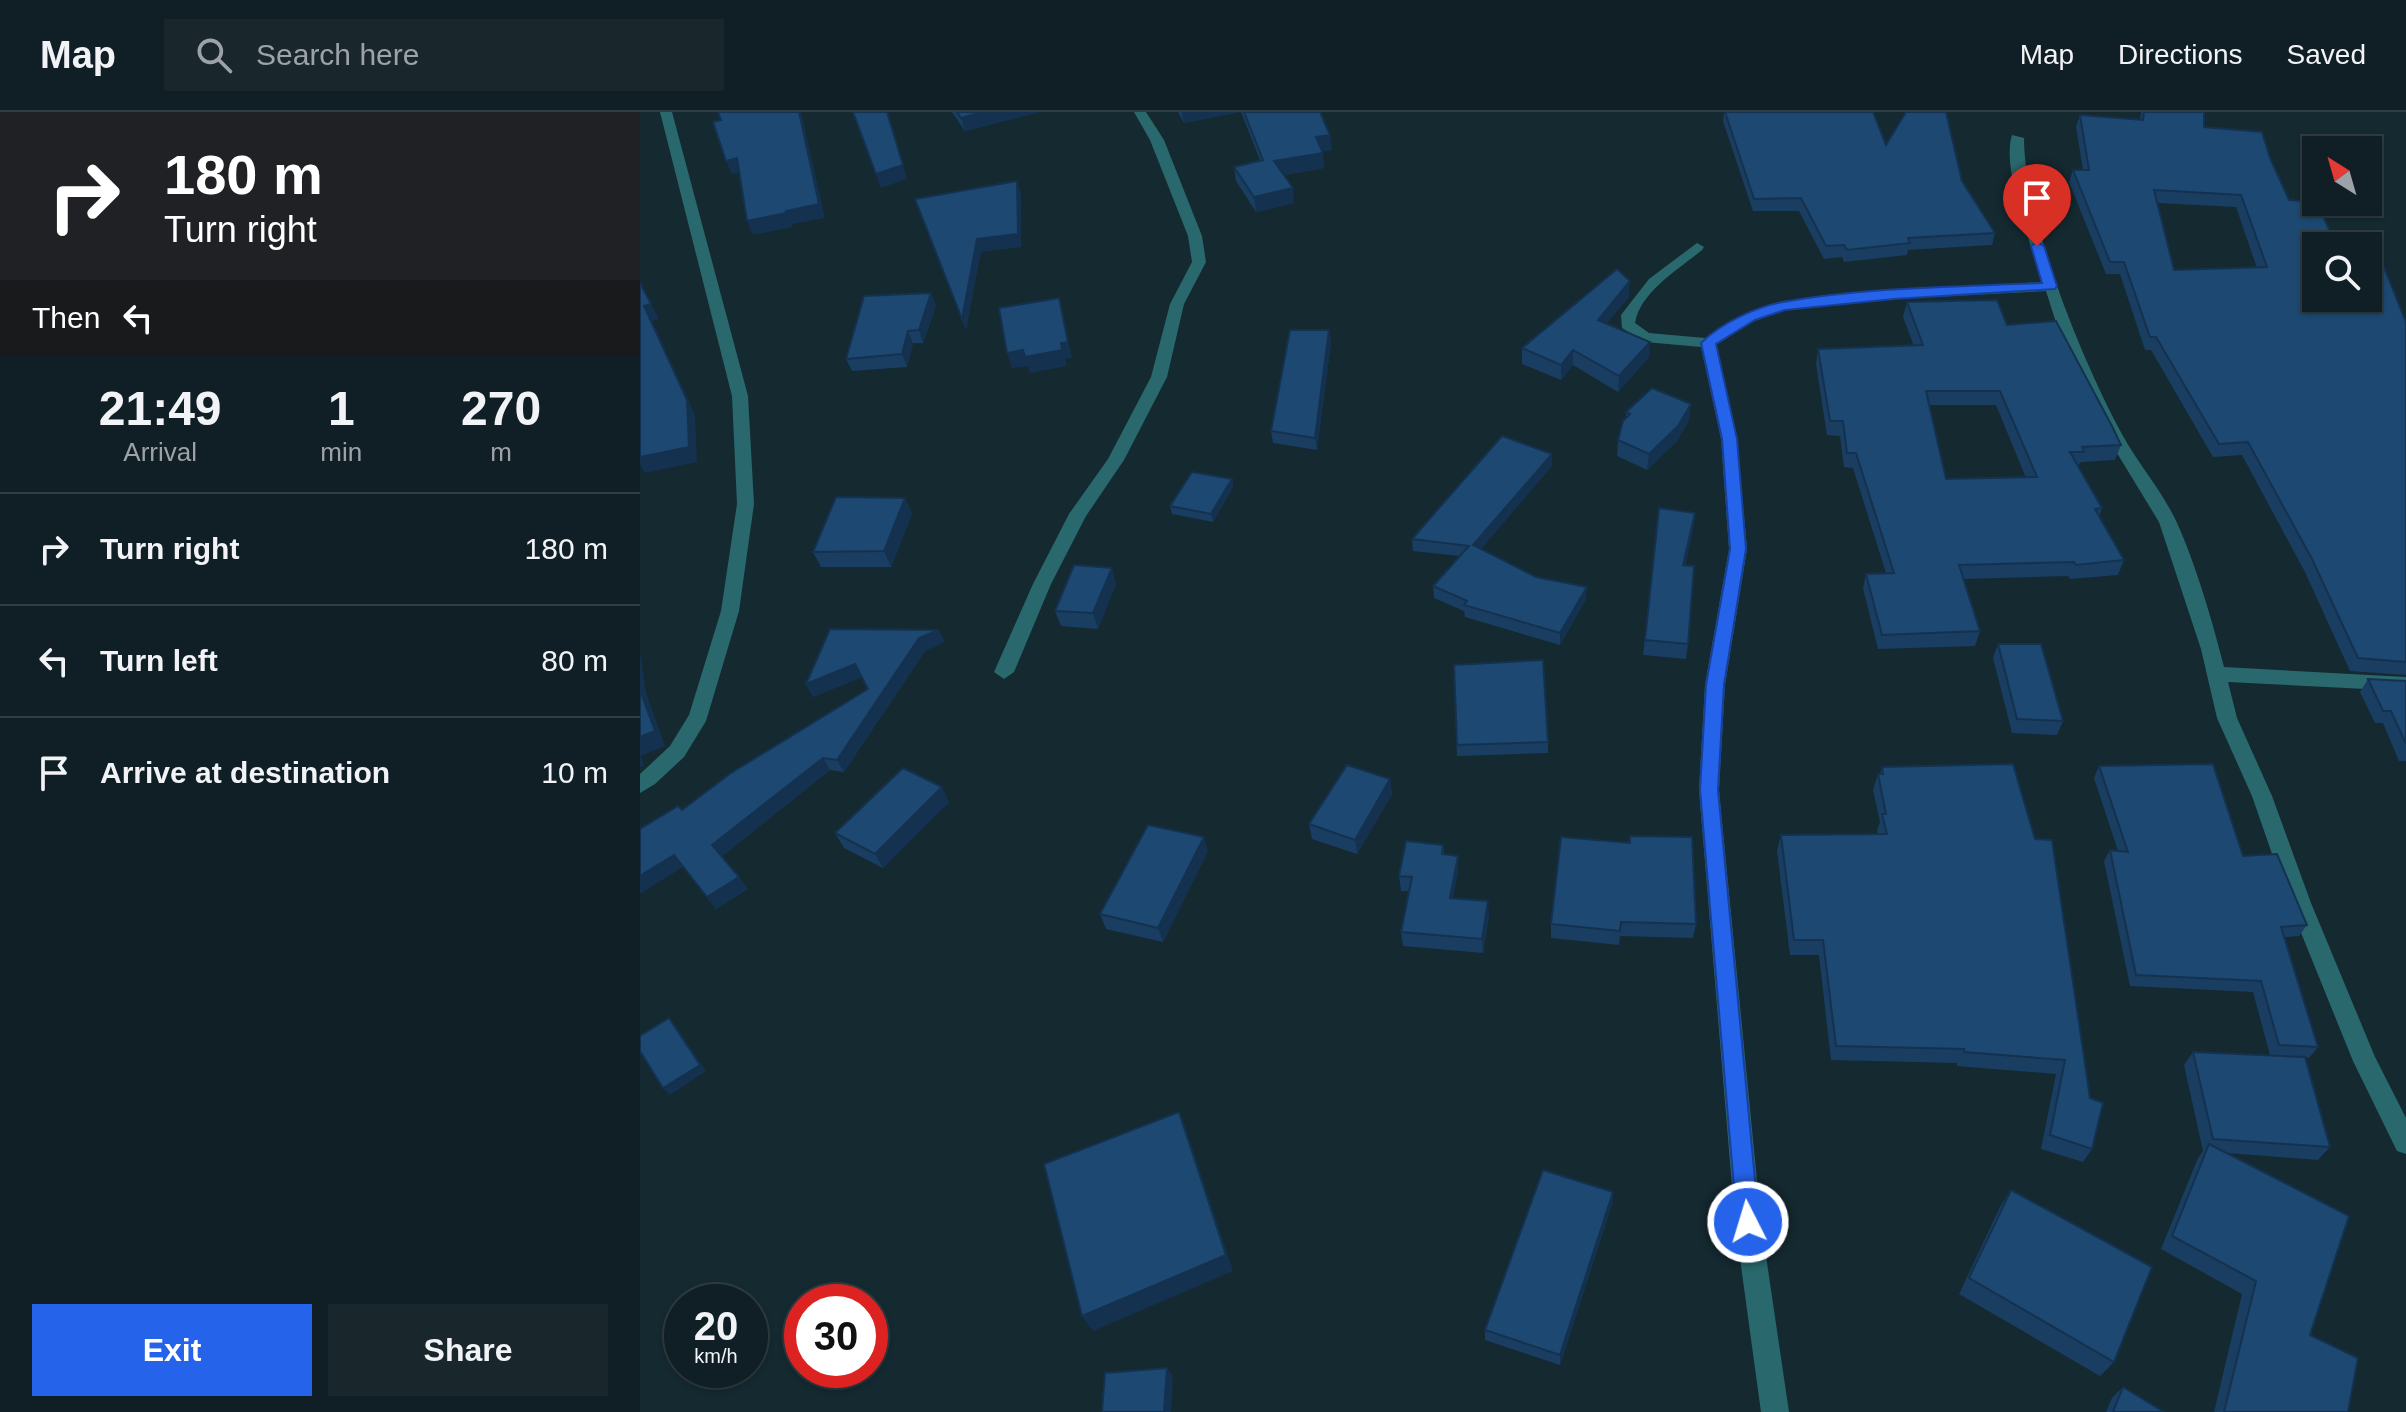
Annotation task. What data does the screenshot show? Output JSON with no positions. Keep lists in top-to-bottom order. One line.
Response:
{"north":"top left","page":{"header":"Map","search":"Search here","nav":["Map","Directions","Saved"],"turn":["180 m","Turn right"],"then":"Then","eta":["21:49","Arrival","1","min","270","m"],"list":[{"name":"Turn right","value":"180 m"},{"name":"Turn left","value":"80 m"},{"name":"Arrive at destination","value":"10 m"}],"speed":"20 km/h","limit":"30","buttons":["Exit","Share"]}}
